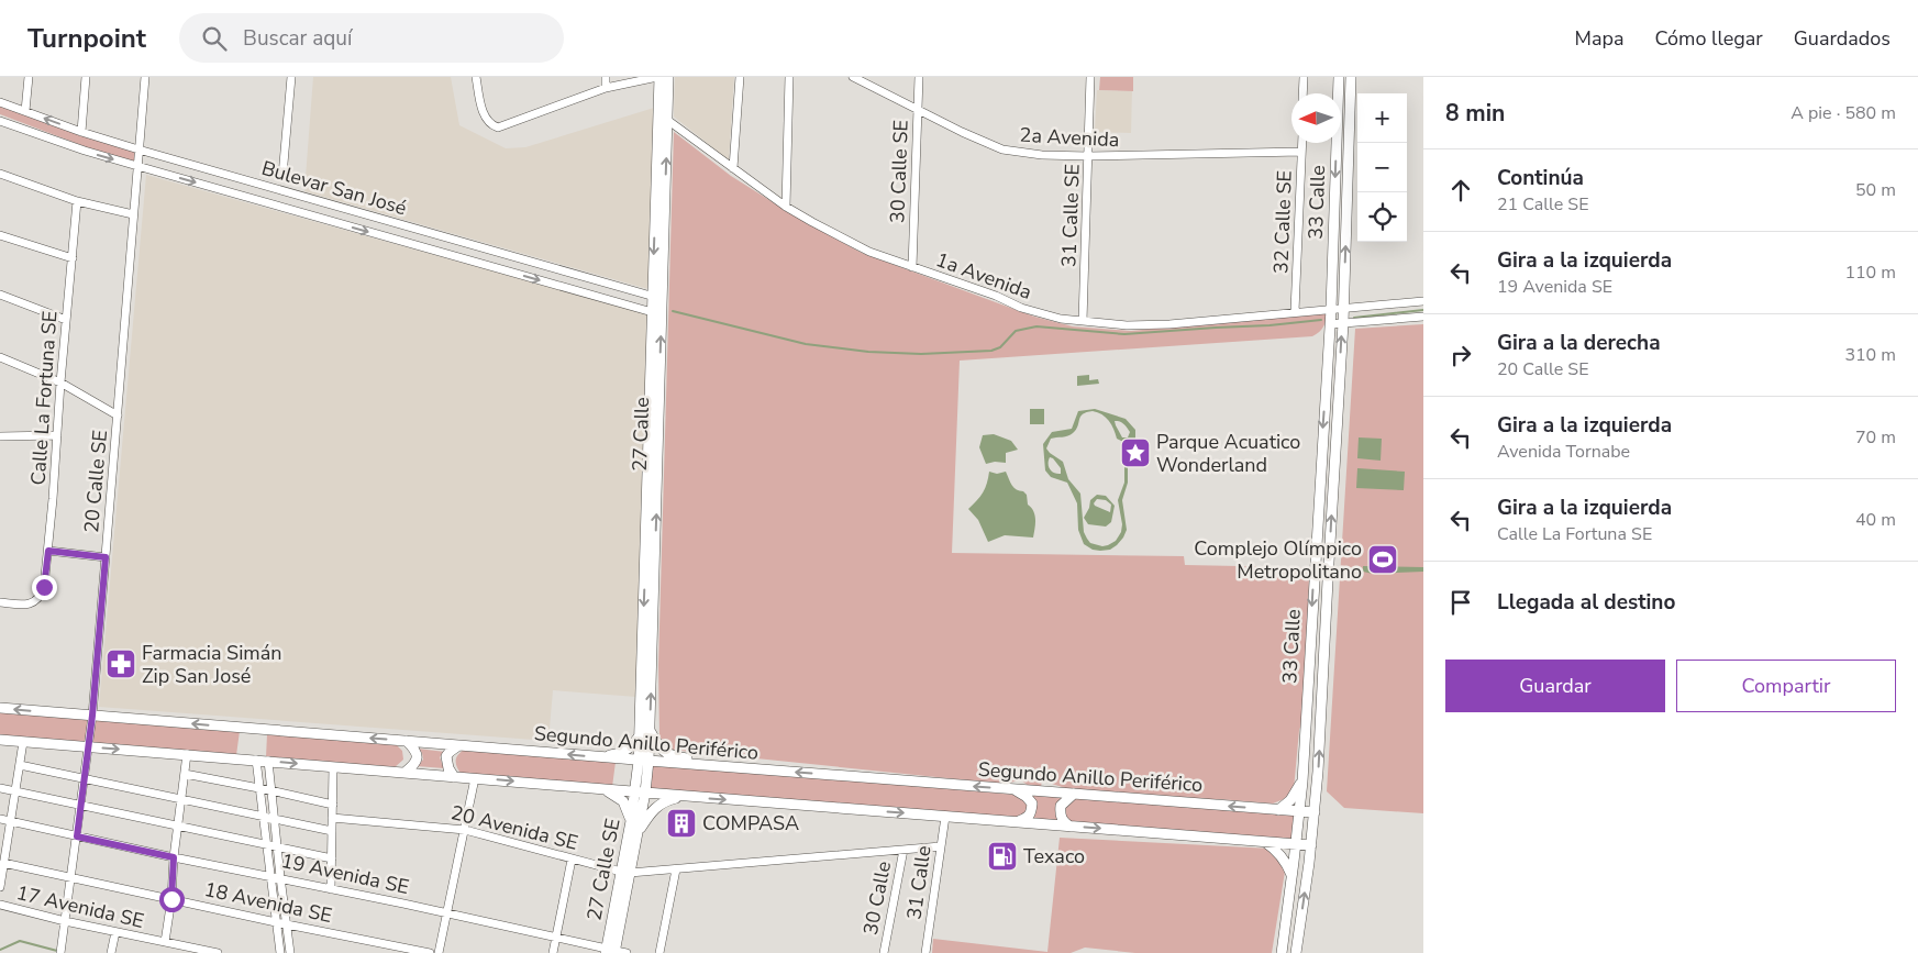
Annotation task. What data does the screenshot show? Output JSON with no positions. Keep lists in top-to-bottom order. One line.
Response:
{"streets":{"main road":["33 Calle","27 Calle","Segundo Anillo Periférico","27 Calle SE"],"street":["2a Avenida","30 Calle SE","Bulevar San José","31 Calle SE","32 Calle SE","1a Avenida","Calle La Fortuna SE","20 Calle SE","20 Avenida SE","19 Avenida SE","31 Calle","30 Calle","18 Avenida SE","17 Avenida SE"]},"crossings":[["2a Avenida","30 Calle SE"],["2a Avenida","31 Calle SE"],["2a Avenida","32 Calle SE"],["30 Calle SE","1a Avenida"],["Bulevar San José","27 Calle"],["Bulevar San José","20 Calle SE"],["33 Calle","1a Avenida"],["33 Calle","Segundo Anillo Periférico"],["31 Calle SE","1a Avenida"],["32 Calle SE","1a Avenida"],["1a Avenida","27 Calle"],["27 Calle","Segundo Anillo Periférico"],["27 Calle","27 Calle SE"],["20 Calle SE","Segundo Anillo Periférico"],["20 Calle SE","19 Avenida SE"],["20 Calle SE","18 Avenida SE"],["20 Calle SE","17 Avenida SE"],["20 Avenida SE","27 Calle SE"],["20 Avenida SE","31 Calle"],["20 Avenida SE","30 Calle"],["27 Calle SE","19 Avenida SE"]],"places":{"place":["Parque Acuatico Wonderland"],"sports":["Complejo Olímpico Metropolitano"],"pharmacy":["Farmacia Simán Zip San José"],"building":["COMPASA"],"fuel station":["Texaco"]},"north":"left","page":{"header":"Turnpoint","search":"Buscar aquí","nav":["Mapa","Cómo llegar","Guardados"],"heading":["8 min","A pie · 580 m"],"map_buttons":["+","−"],"list":[["Continúa","21 Calle SE","50 m"],["Gira a la izquierda","19 Avenida SE","110 m"],["Gira a la derecha","20 Calle SE","310 m"],["Gira a la izquierda","Avenida Tornabe","70 m"],["Gira a la izquierda","Calle La Fortuna SE","40 m"],"Llegada al destino"],"buttons":["Guardar","Compartir"]}}
